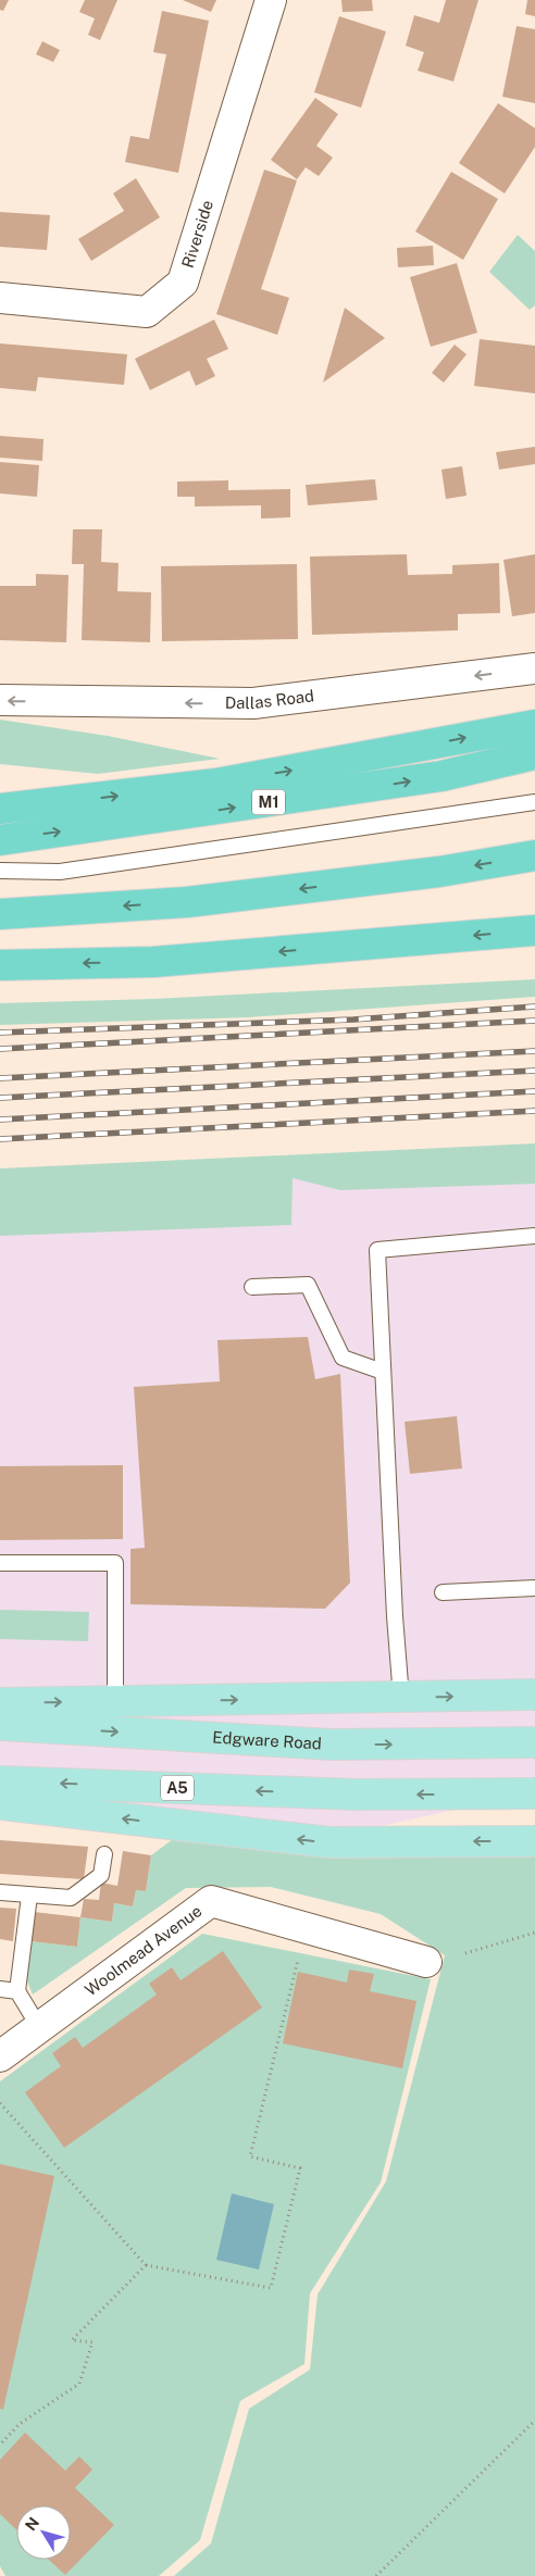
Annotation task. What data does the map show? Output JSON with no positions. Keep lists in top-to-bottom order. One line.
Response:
{"streets":{"highway":["M1"],"main road":["Edgware Road","A5"],"street":["Riverside","Dallas Road","Woolmead Avenue"]},"one_way":["Dallas Road"],"north":"top left"}
